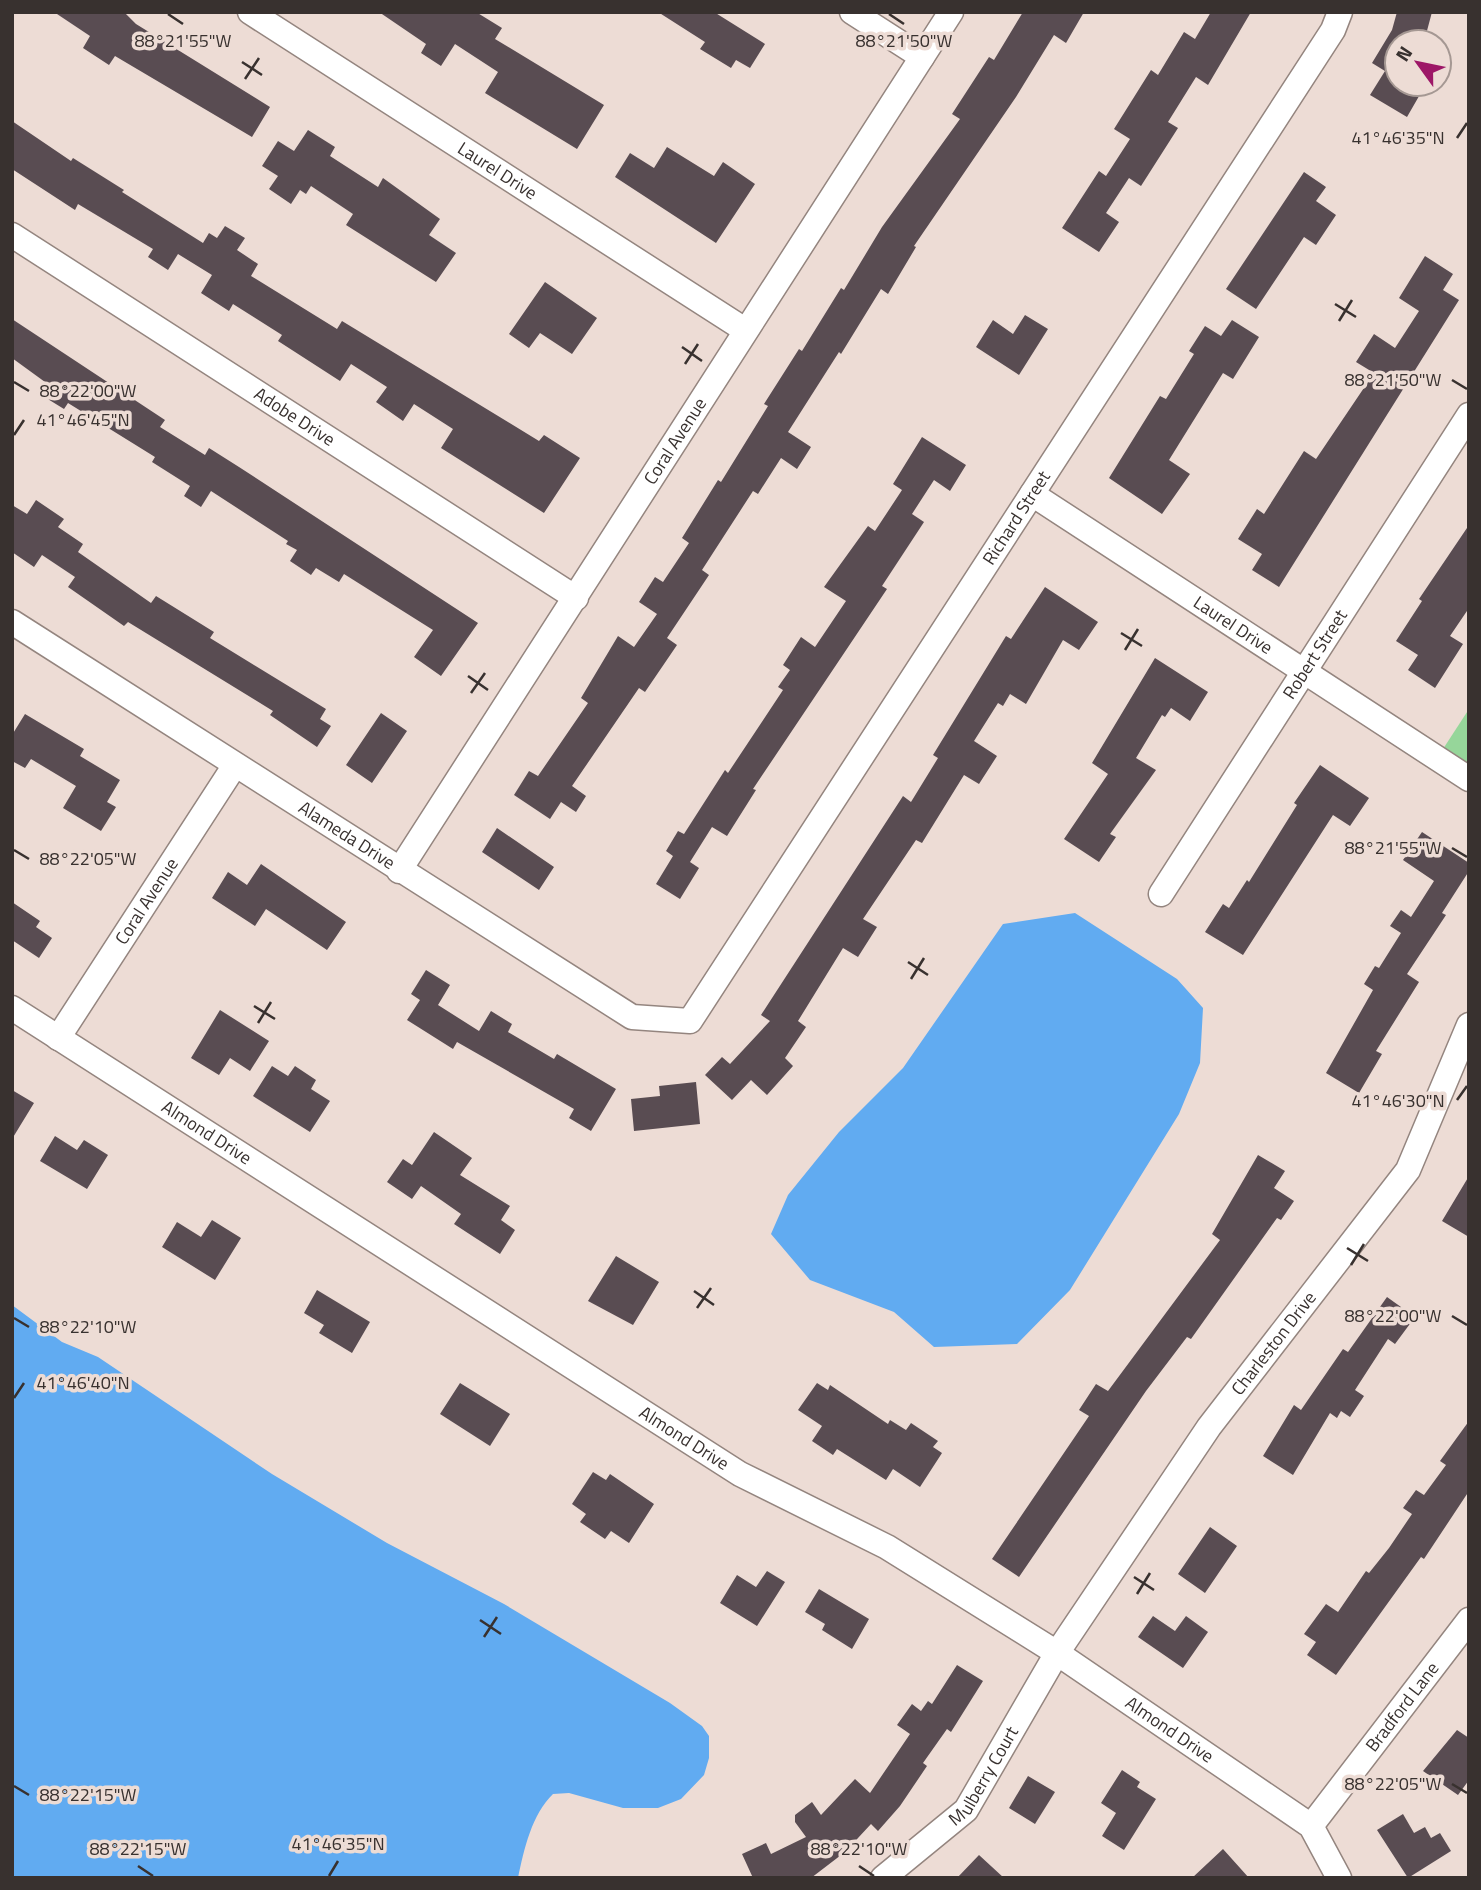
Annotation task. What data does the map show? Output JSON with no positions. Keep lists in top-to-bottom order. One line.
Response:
{"streets":{"street":["Laurel Drive","Adobe Drive","Coral Avenue","Richard Street","Robert Street","Alameda Drive","Almond Drive","Charleston Drive","Bradford Lane","Mulberry Court"]},"crossings":[["Laurel Drive","Coral Avenue"],["Laurel Drive","Richard Street"],["Laurel Drive","Robert Street"],["Adobe Drive","Coral Avenue"],["Coral Avenue","Alameda Drive"],["Coral Avenue","Almond Drive"],["Richard Street","Alameda Drive"],["Almond Drive","Charleston Drive"],["Almond Drive","Bradford Lane"],["Almond Drive","Mulberry Court"],["Charleston Drive","Mulberry Court"]],"north":"top left","coordinates":["88°21'55\"W","88°21'50\"W","41°46'35\"N","88°22'00\"W","41°46'45\"N","88°22'05\"W","41°46'30\"N","88°22'10\"W","41°46'40\"N","88°22'15\"W"]}
